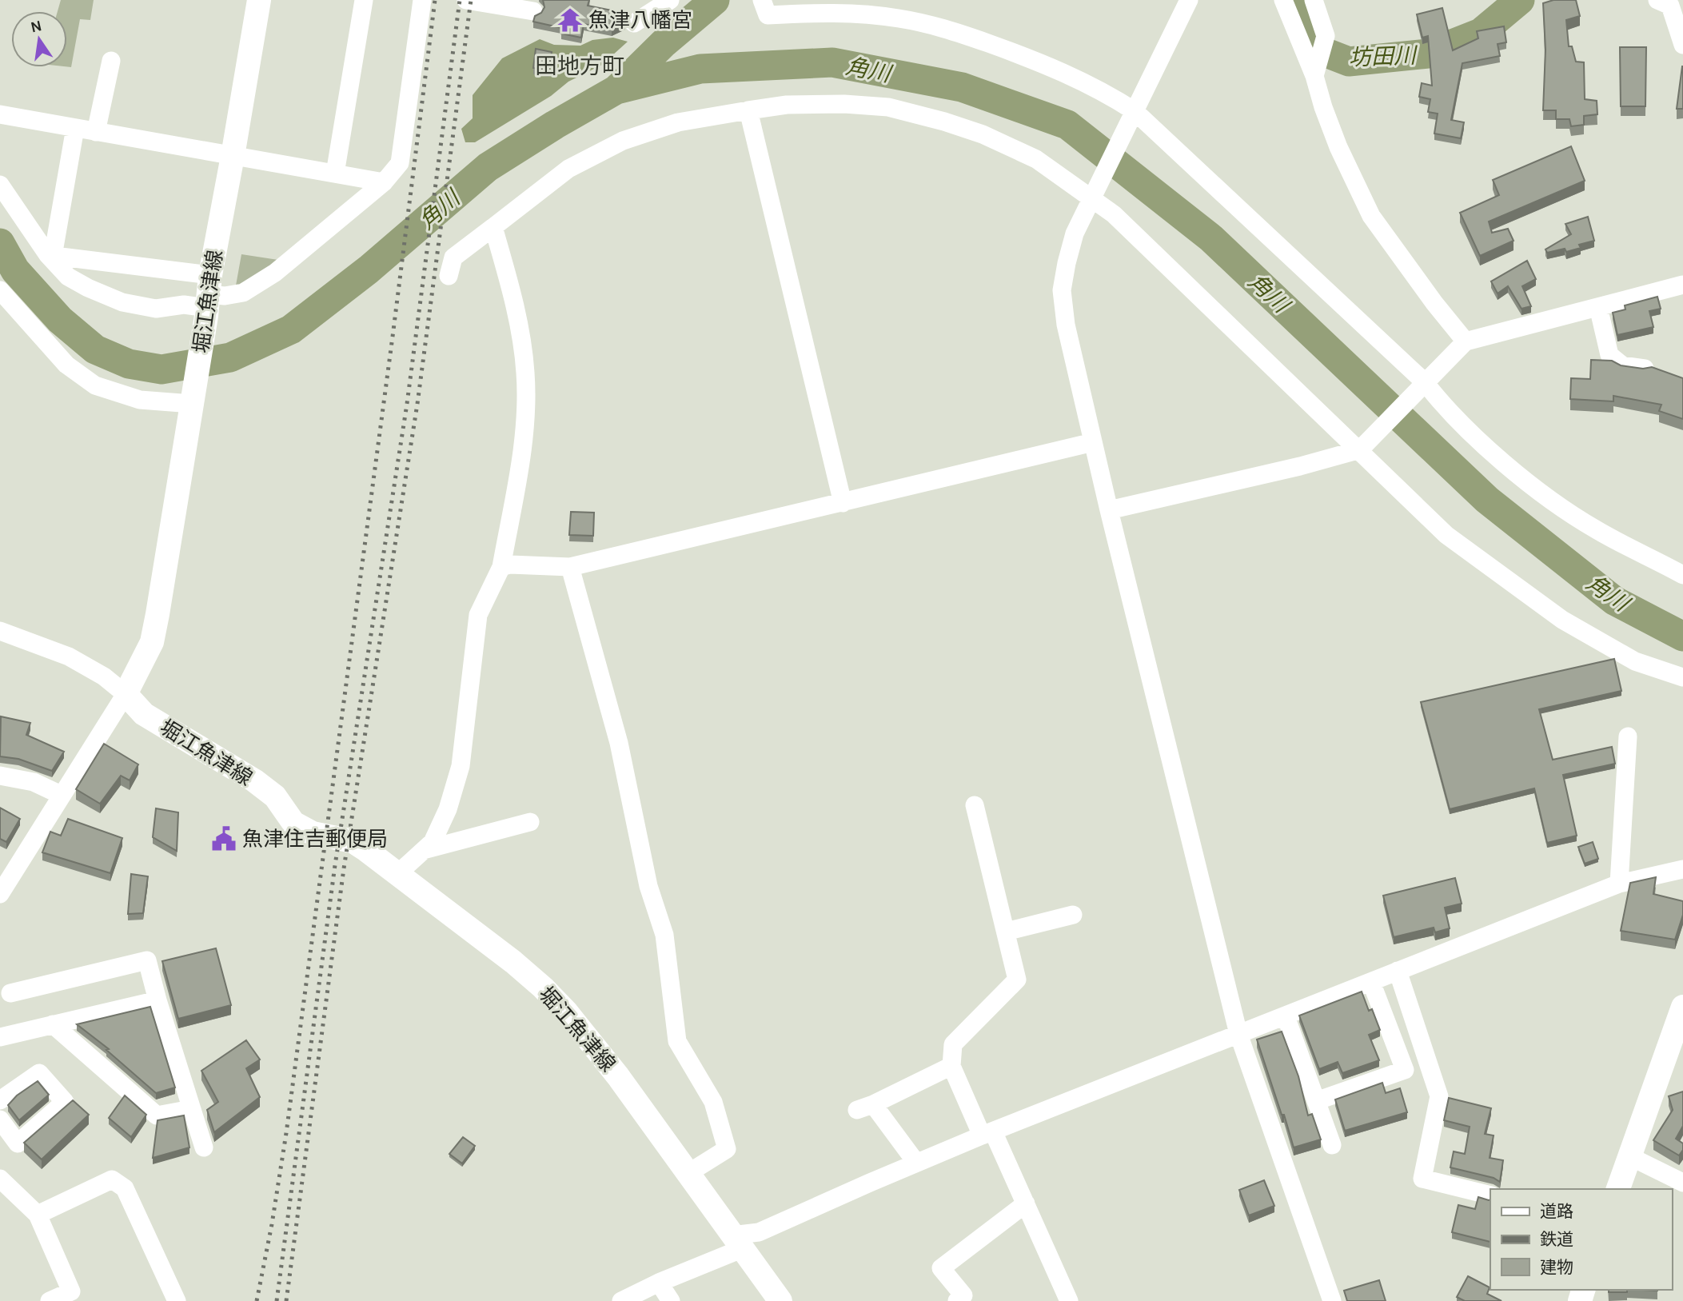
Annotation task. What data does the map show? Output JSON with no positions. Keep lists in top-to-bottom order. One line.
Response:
{"streets":{"main road":["堀江魚津線"]},"districts":["田地方町"],"water":["坊田川","角川"],"places":{"temple":["魚津八幡宮"],"public building":["魚津住吉郵便局"]},"legend":["道路","鉄道","建物"],"north":"top"}
